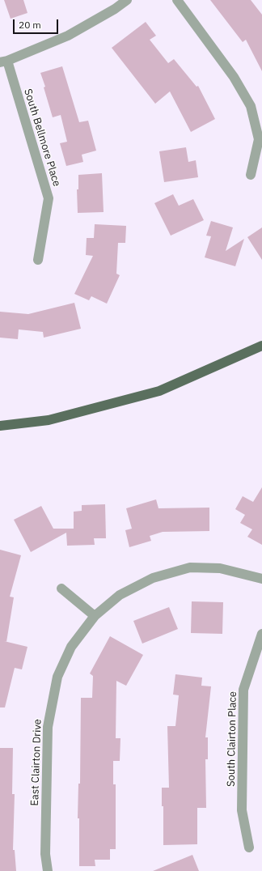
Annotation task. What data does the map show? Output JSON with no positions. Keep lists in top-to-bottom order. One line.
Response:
{"streets":{"street":["South Bellmore Place","South Clairton Place","East Clairton Drive"]},"scale_bar":"20 m"}
